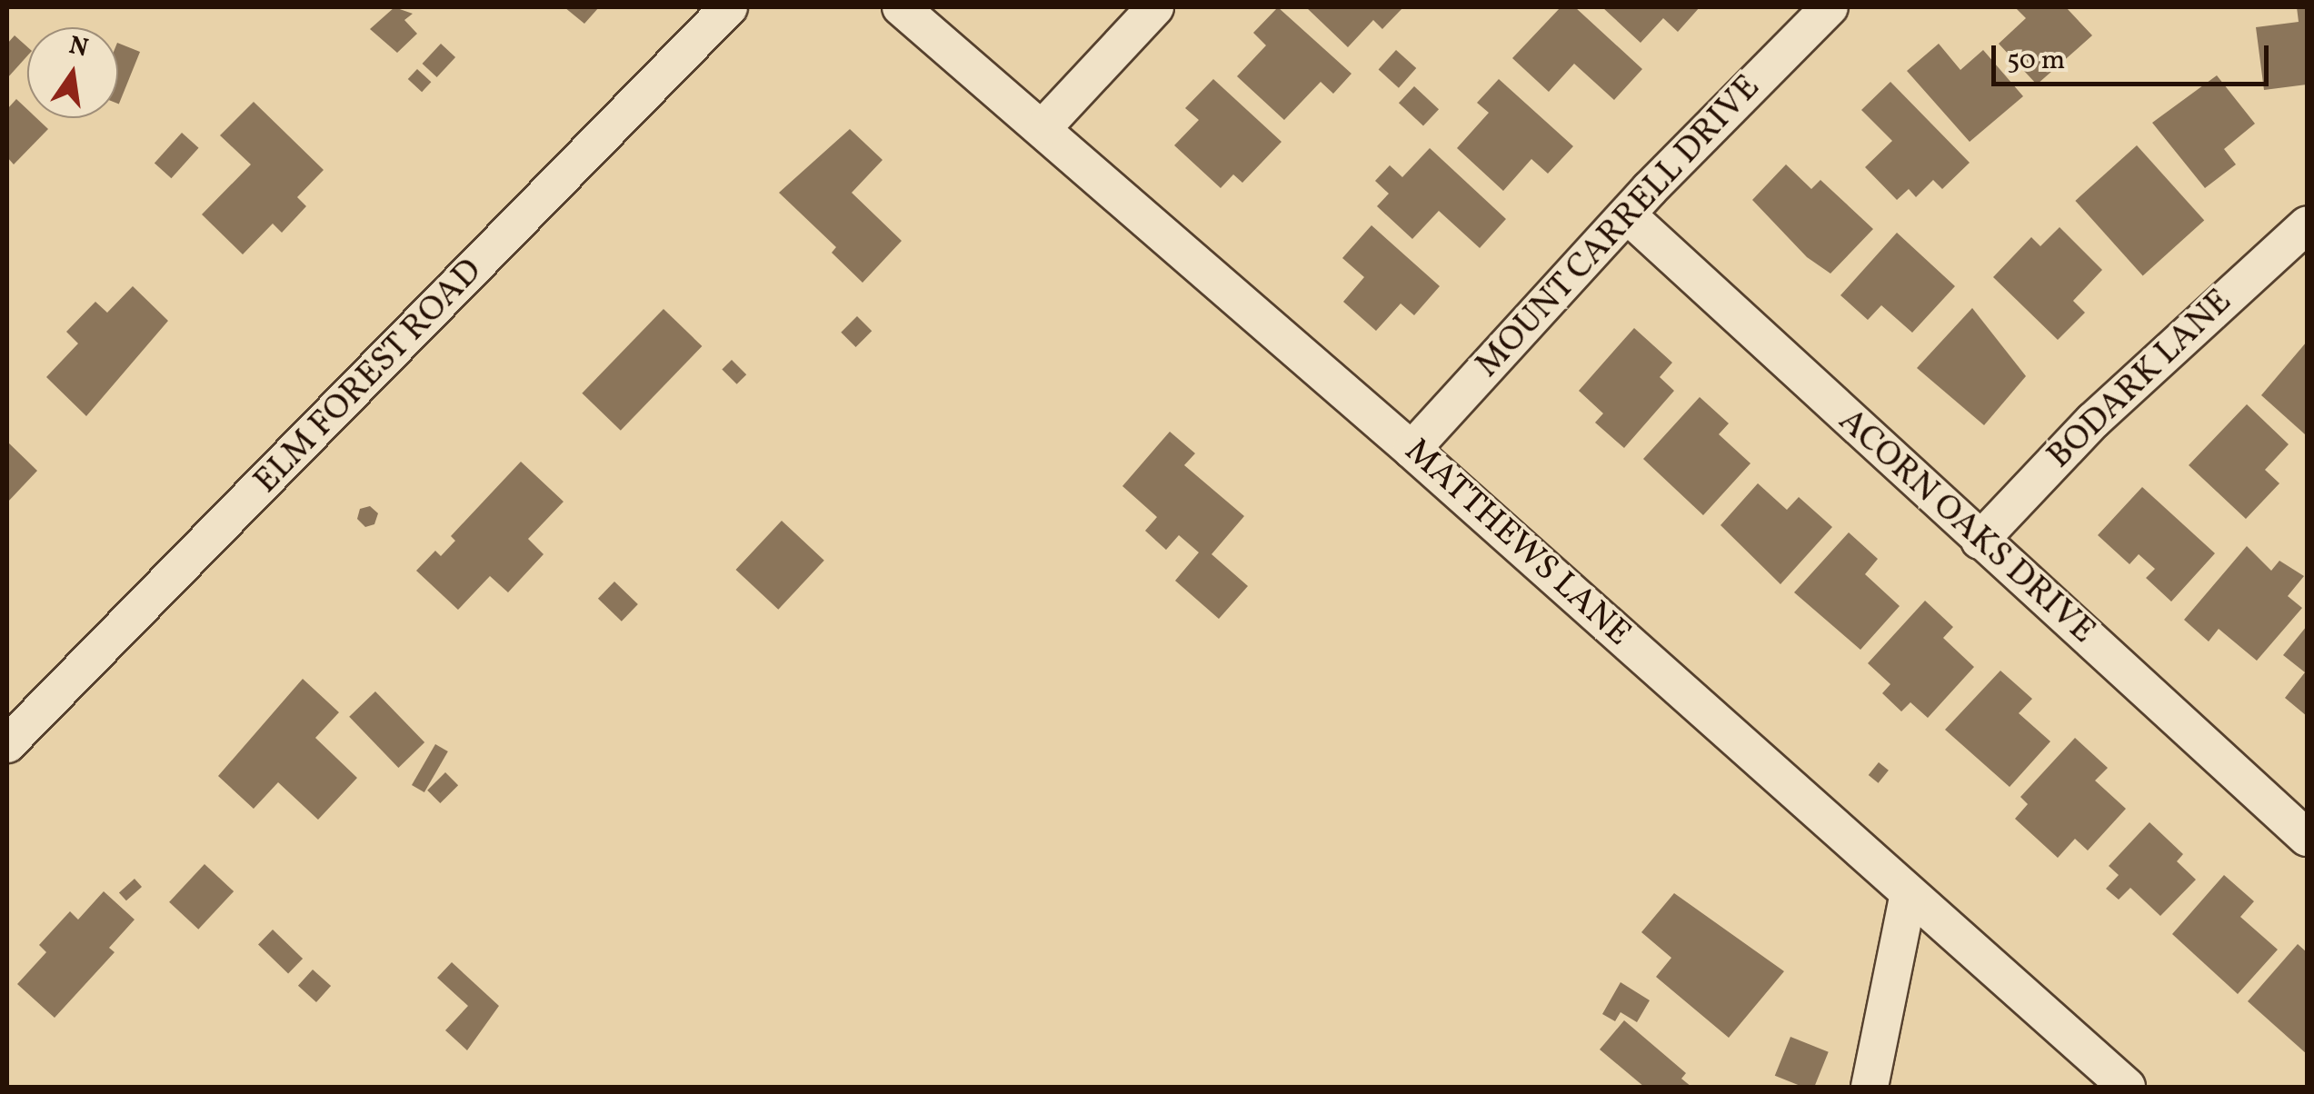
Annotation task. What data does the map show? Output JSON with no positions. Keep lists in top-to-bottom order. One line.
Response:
{"streets":{"street":["MOUNT CARRELL DRIVE","ELM FOREST ROAD","BODARK LANE","ACORN OAKS DRIVE","MATTHEWS LANE"]},"crossings":[["MOUNT CARRELL DRIVE","ACORN OAKS DRIVE"],["MOUNT CARRELL DRIVE","MATTHEWS LANE"],["BODARK LANE","ACORN OAKS DRIVE"]],"scale_bar":"50 m","north":"top"}
